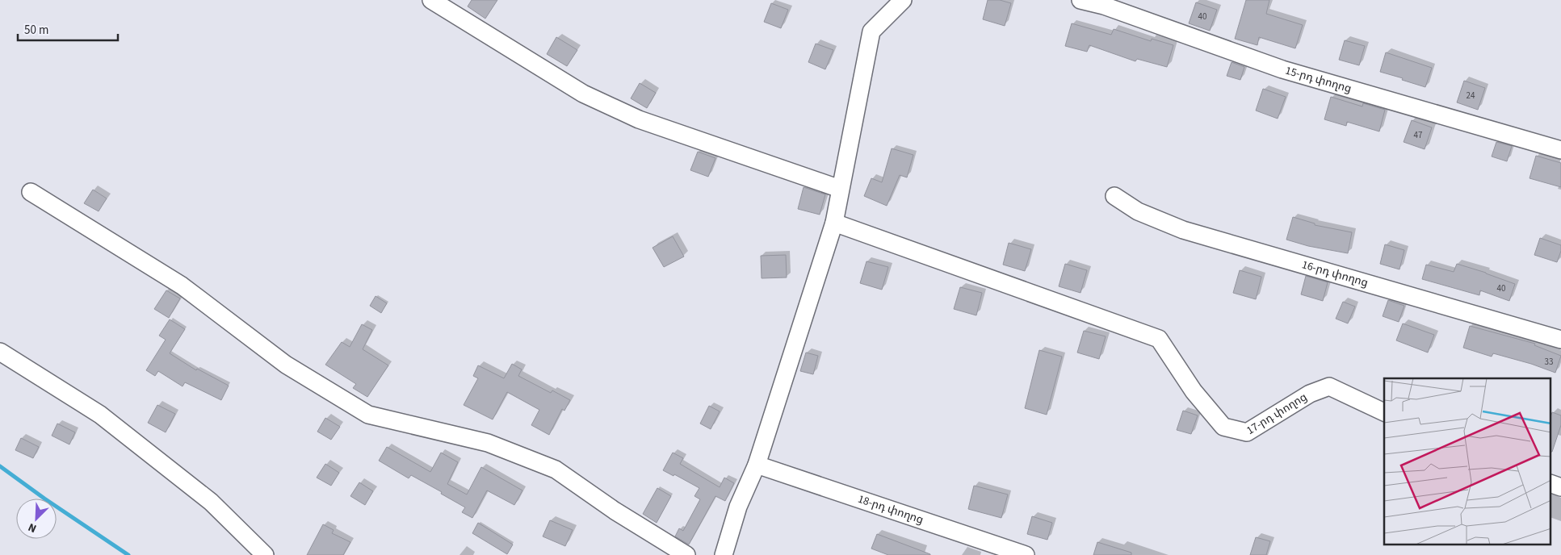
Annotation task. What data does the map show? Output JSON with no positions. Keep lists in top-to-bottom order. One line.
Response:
{"streets":{"street":["15-րդ փողոց","16-րդ փողոց","17-րդ փողոց","18-րդ փողոց"]},"house_numbers":["40","24","47","40","33"],"scale_bar":"50 m","north":"bottom left"}
